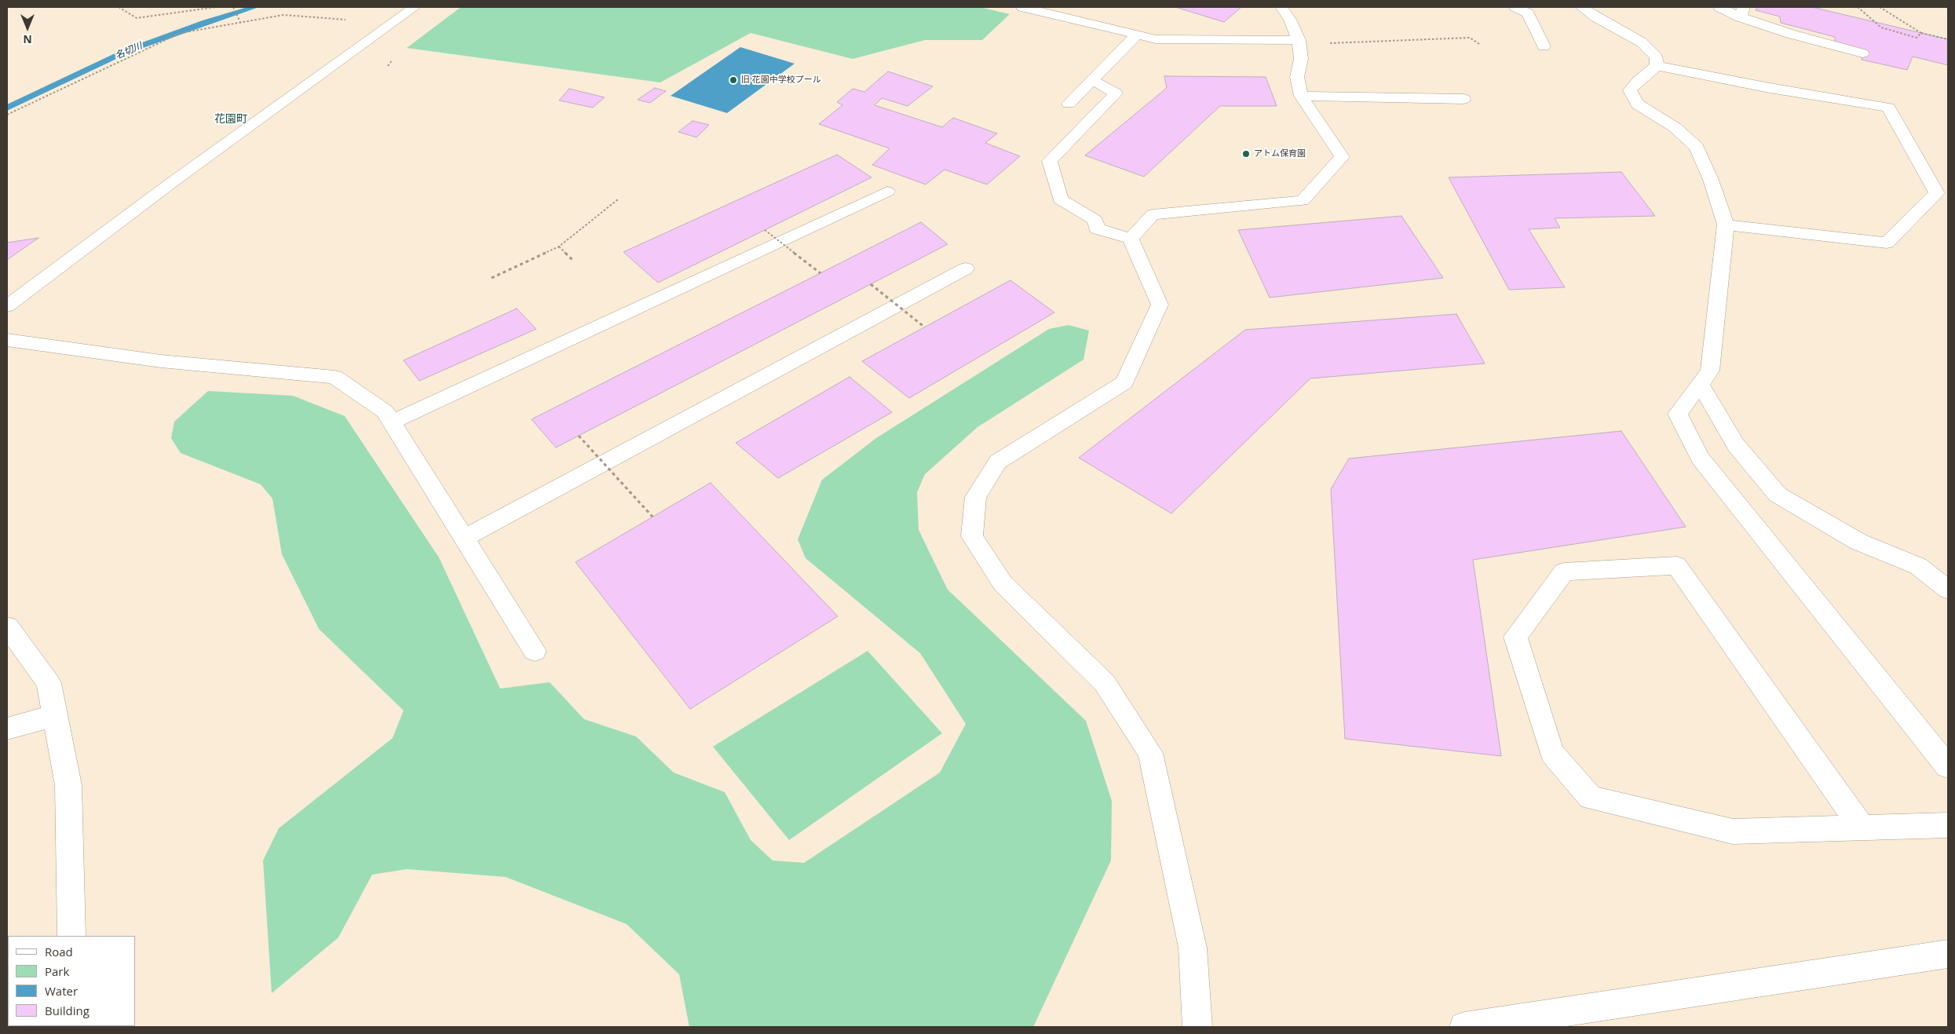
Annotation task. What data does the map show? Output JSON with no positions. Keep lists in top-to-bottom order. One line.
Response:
{"districts":["花園町"],"water":["名切川"],"places":["旧 花園中学校プール","アトム保育園"],"legend":["Road","Park","Water","Building"],"north":"bottom"}
